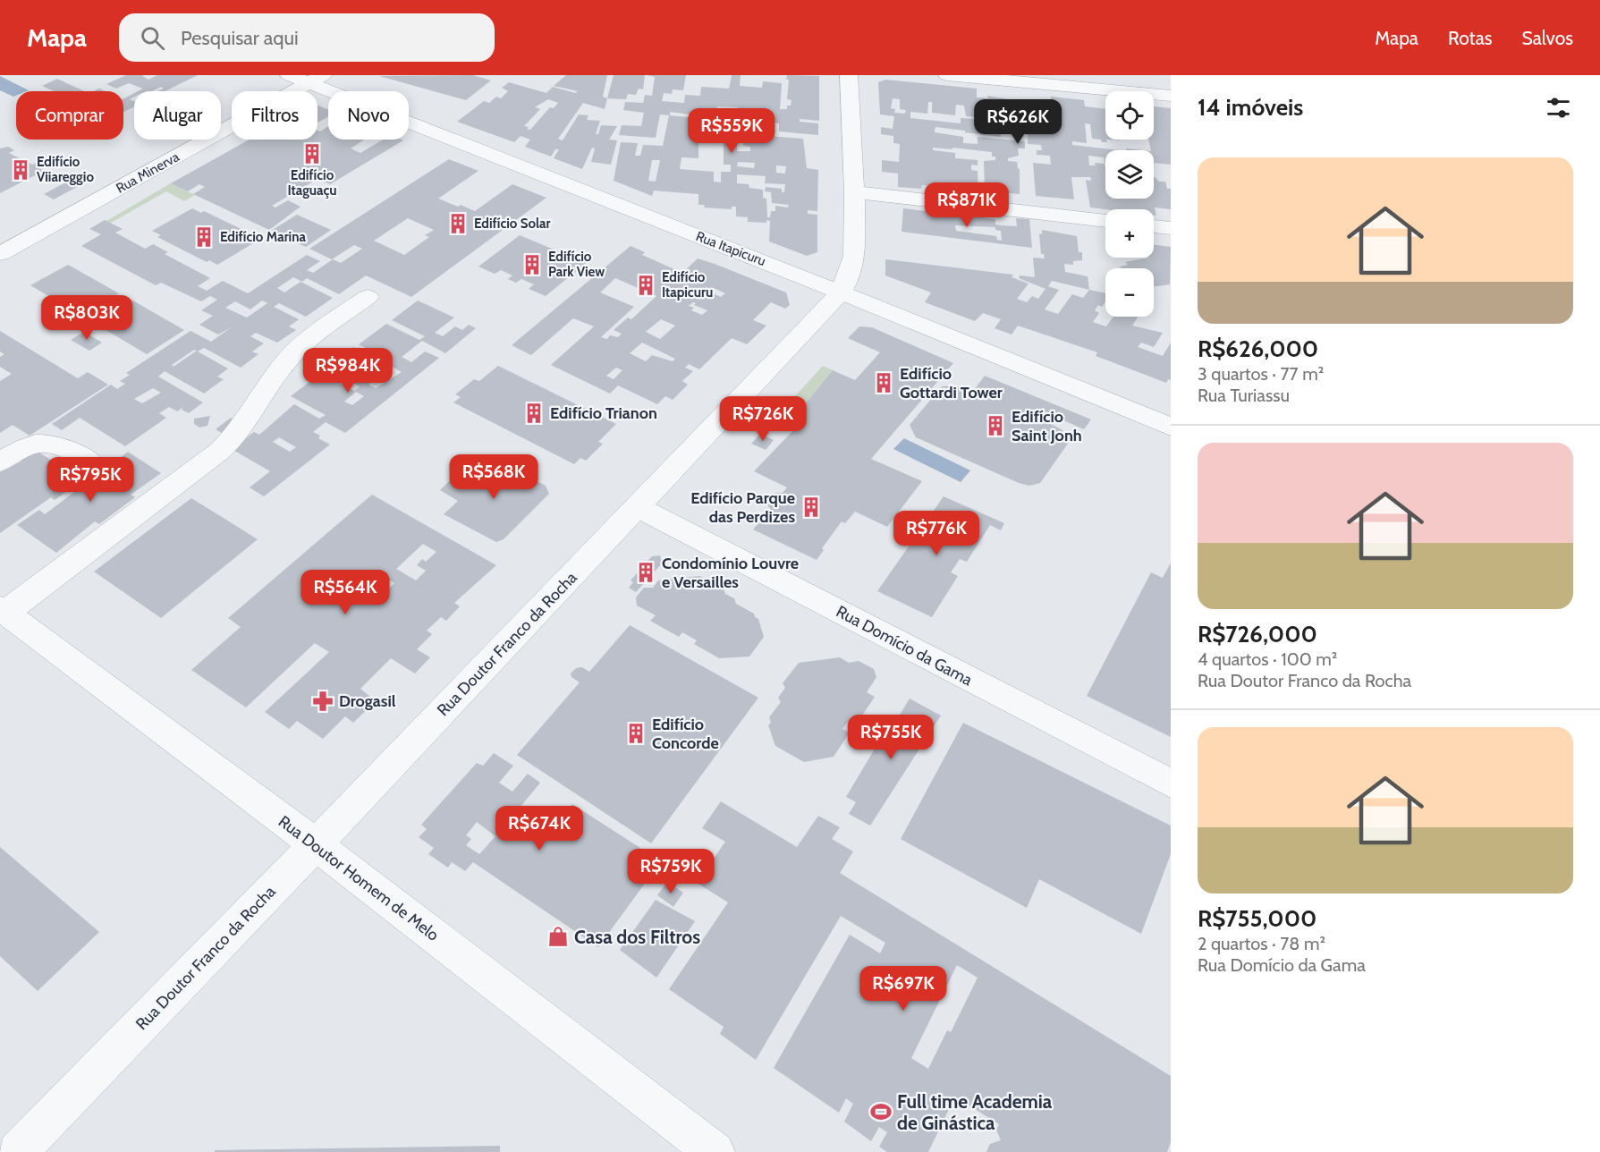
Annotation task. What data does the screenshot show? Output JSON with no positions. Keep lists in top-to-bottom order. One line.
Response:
{"streets":{"street":["Rua Minerva","Rua Itapicuru","Rua Doutor Franco da Rocha","Rua Domício da Gama","Rua Doutor Homem de Melo"]},"crossings":[["Rua Minerva","Rua Itapicuru"],["Rua Itapicuru","Rua Doutor Franco da Rocha"],["Rua Doutor Franco da Rocha","Rua Domício da Gama"],["Rua Doutor Franco da Rocha","Rua Doutor Homem de Melo"]],"places":{"building":["Edifício Itaguaçu","Edifício Viiareggio","Edifício Solar","Edifício Marina","Edifício Park View","Edifício Itapicuru","Edifício Gottardi Tower","Edifício Trianon","Edifício Saint Jonh","Edifício Parque das Perdizes","Condomínio Louvre e Versailles","Edifício Concorde"],"pharmacy":["Drogasil"],"shop":["Casa dos Filtros"],"sports":["Full time Academia de Ginástica"]},"page":{"header":"Mapa","search":"Pesquisar aqui","nav":["Mapa","Rotas","Salvos"],"heading":"14 imóveis","map_buttons":["+","−"],"chip":["Comprar","Alugar","Filtros","Novo"],"price":["R$626K","R$559K","R$871K","R$803K","R$984K","R$726K","R$568K","R$795K","R$776K","R$564K","R$755K","R$674K","R$759K","R$697K"],"list":[{"name":"R$626,000","note":"3 quartos · 77 m² · Rua Turiassu"},{"name":"R$726,000","note":"4 quartos · 100 m² · Rua Doutor Franco da Rocha"},{"name":"R$755,000","note":"2 quartos · 78 m² · Rua Domício da Gama"}]}}
